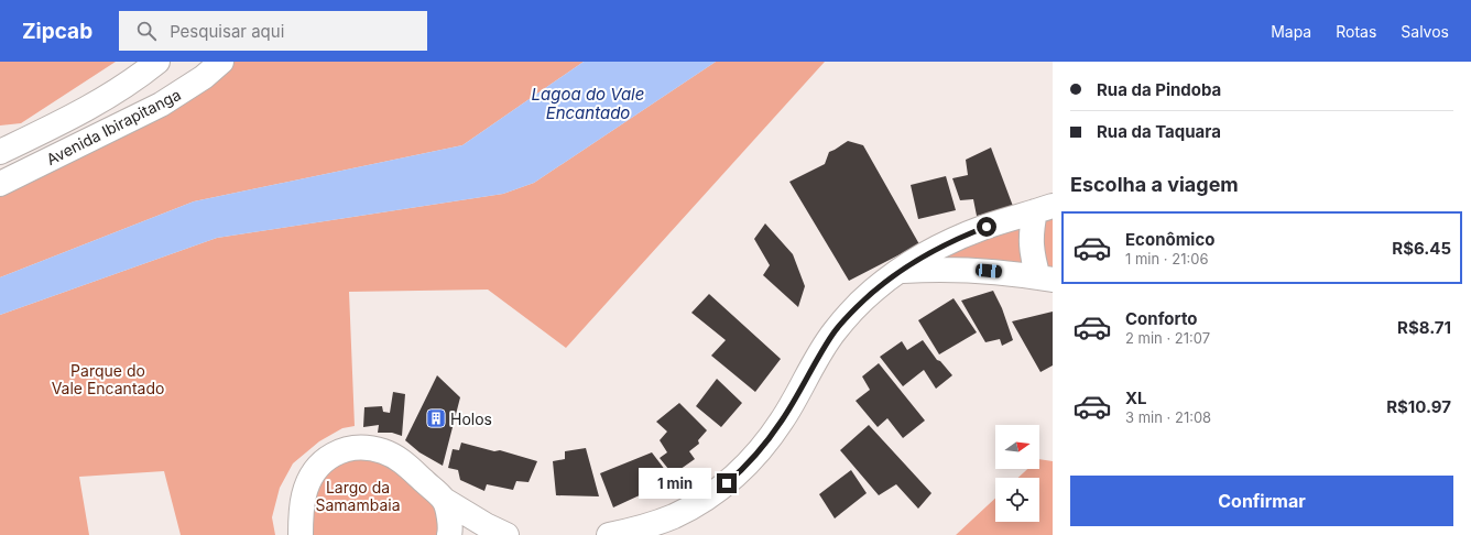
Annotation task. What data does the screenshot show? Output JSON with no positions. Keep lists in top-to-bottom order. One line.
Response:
{"streets":{"street":["Avenida Ibirapitanga"]},"water":["Lagoa do Vale Encantado"],"parks":["Parque do Vale Encantado","Largo da Samambaia"],"places":{"building":["Holos"]},"north":"right","page":{"header":"Zipcab","search":"Pesquisar aqui","nav":["Mapa","Rotas","Salvos"],"banner":["Rua da Pindoba","Rua da Taquara"],"heading":"Escolha a viagem","list":[{"name":"Econômico","note":"1 min · 21:06","value":"R$6.45"},{"name":"Conforto","note":"2 min · 21:07","value":"R$8.71"},{"name":"XL","note":"3 min · 21:08","value":"R$10.97"}],"buttons":"Confirmar","bubble":"1 min"}}
